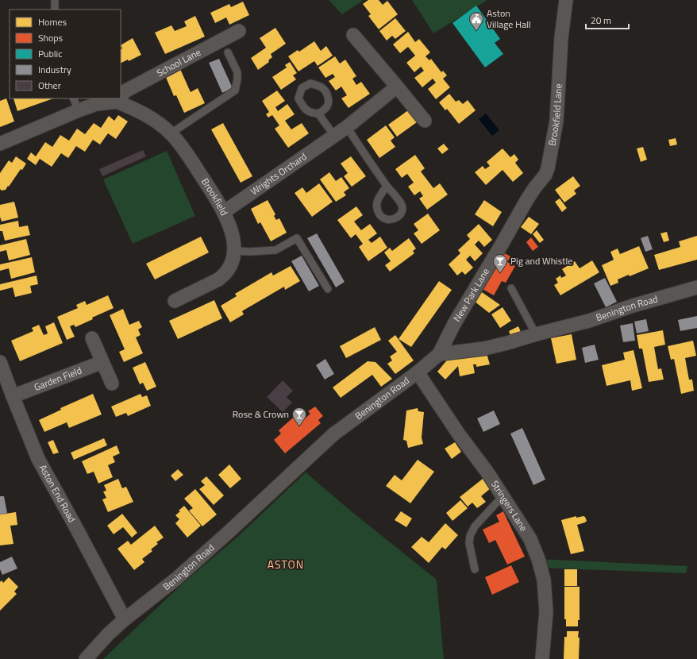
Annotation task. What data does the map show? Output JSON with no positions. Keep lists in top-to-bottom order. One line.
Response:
{"streets":{"street":["School Lane","Brookfield Lane","Wrights Orchard","Brookfield","New Park Lane","Benington Road","Garden Field","Aston End Road","Stringers Lane"]},"crossings":[["Brookfield Lane","New Park Lane"],["Wrights Orchard","Brookfield"],["New Park Lane","Benington Road"],["Benington Road","Aston End Road"],["Benington Road","Stringers Lane"],["Garden Field","Aston End Road"]],"districts":["ASTON"],"places":{"public building":["Aston Village Hall"],"bar":["Pig and Whistle","Rose & Crown"]},"legend":["Homes","Shops","Public","Industry","Other"],"scale_bar":"20 m"}
